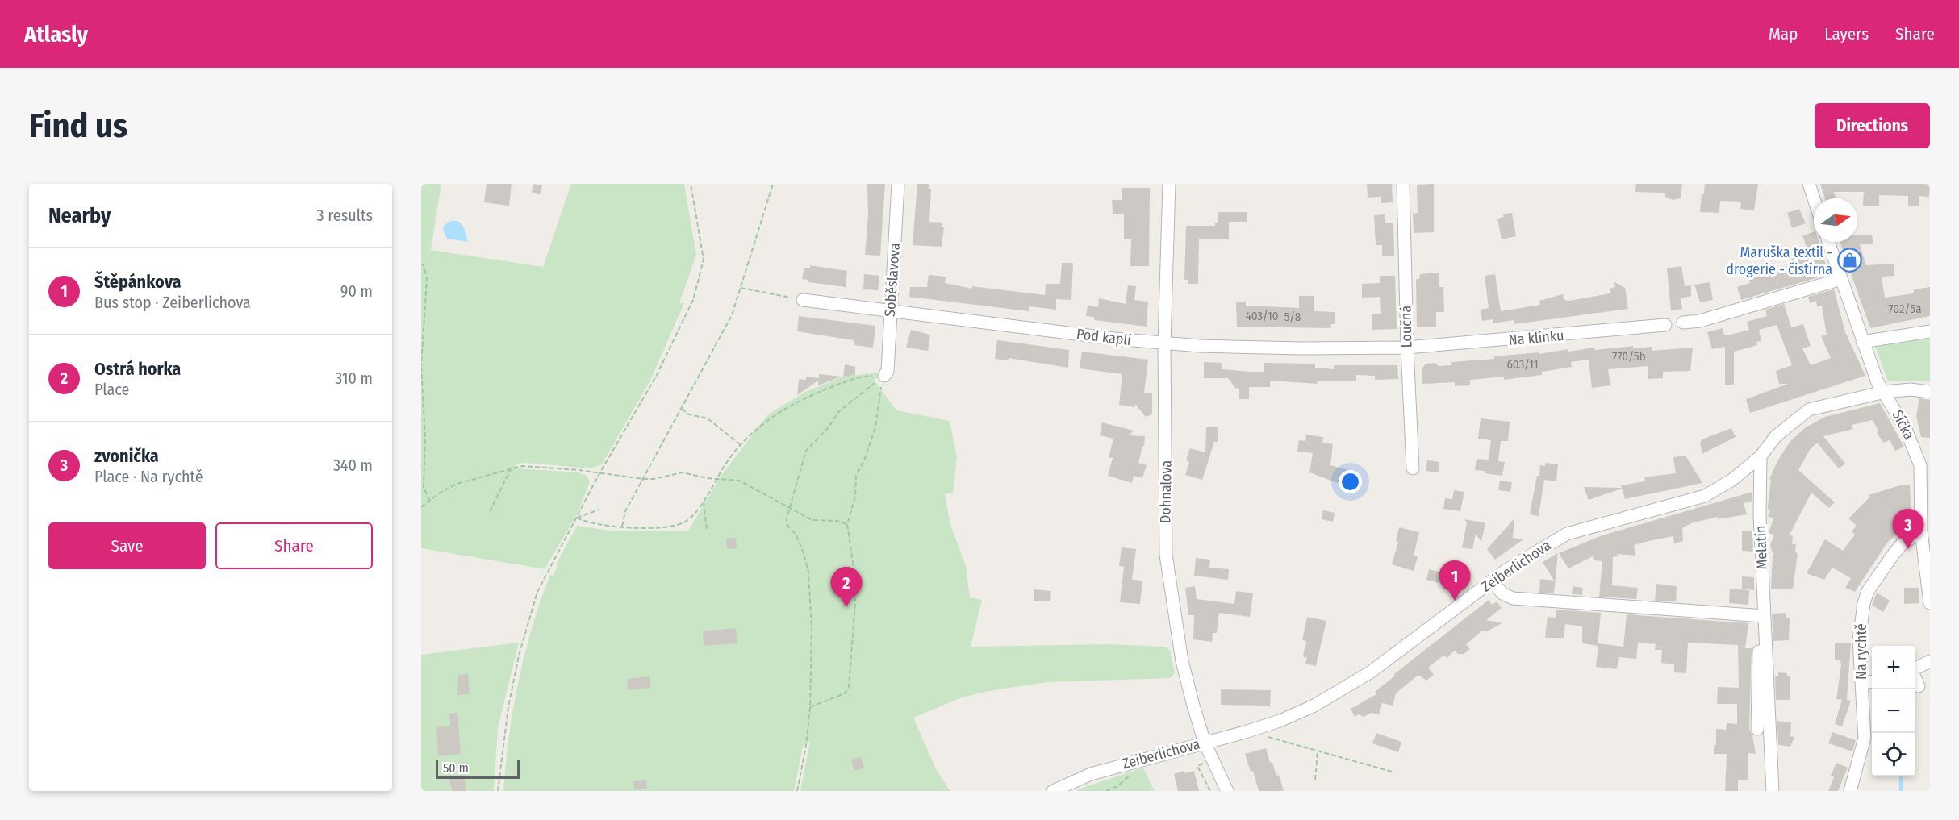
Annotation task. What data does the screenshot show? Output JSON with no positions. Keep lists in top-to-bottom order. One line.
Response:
{"streets":{"street":["Soběslavova","Loučná","Pod kaplí","Na klínku","Síčka","Dohnalova","Melatín","Zeiberlichova","Na rychtě"]},"crossings":[["Soběslavova","Pod kaplí"],["Loučná","Pod kaplí"],["Loučná","Na klínku"],["Pod kaplí","Na klínku"],["Pod kaplí","Dohnalova"],["Síčka","Zeiberlichova"],["Síčka","Na rychtě"],["Dohnalova","Zeiberlichova"],["Melatín","Zeiberlichova"]],"places":{"shop":["Maruška textil - drogerie - čistírna"]},"house_numbers":["702/5a","403/10","5/8","770/5b","603/11"],"scale_bar":"50 m","north":"right","page":{"header":"Atlasly","nav":["Map","Layers","Share"],"buttons":["Directions",["Save","Share"]],"title":"Find us","heading":["Nearby","3 results"],"list":[{"mark":"1","name":"Štěpánkova","note":"Bus stop · Zeiberlichova","value":"90 m"},{"mark":"2","name":"Ostrá horka","note":"Place","value":"310 m"},{"mark":"3","name":"zvonička","note":"Place · Na rychtě","value":"340 m"}],"pins":["3","1","2"],"map_buttons":["+","−"],"scale":"50 m"}}
